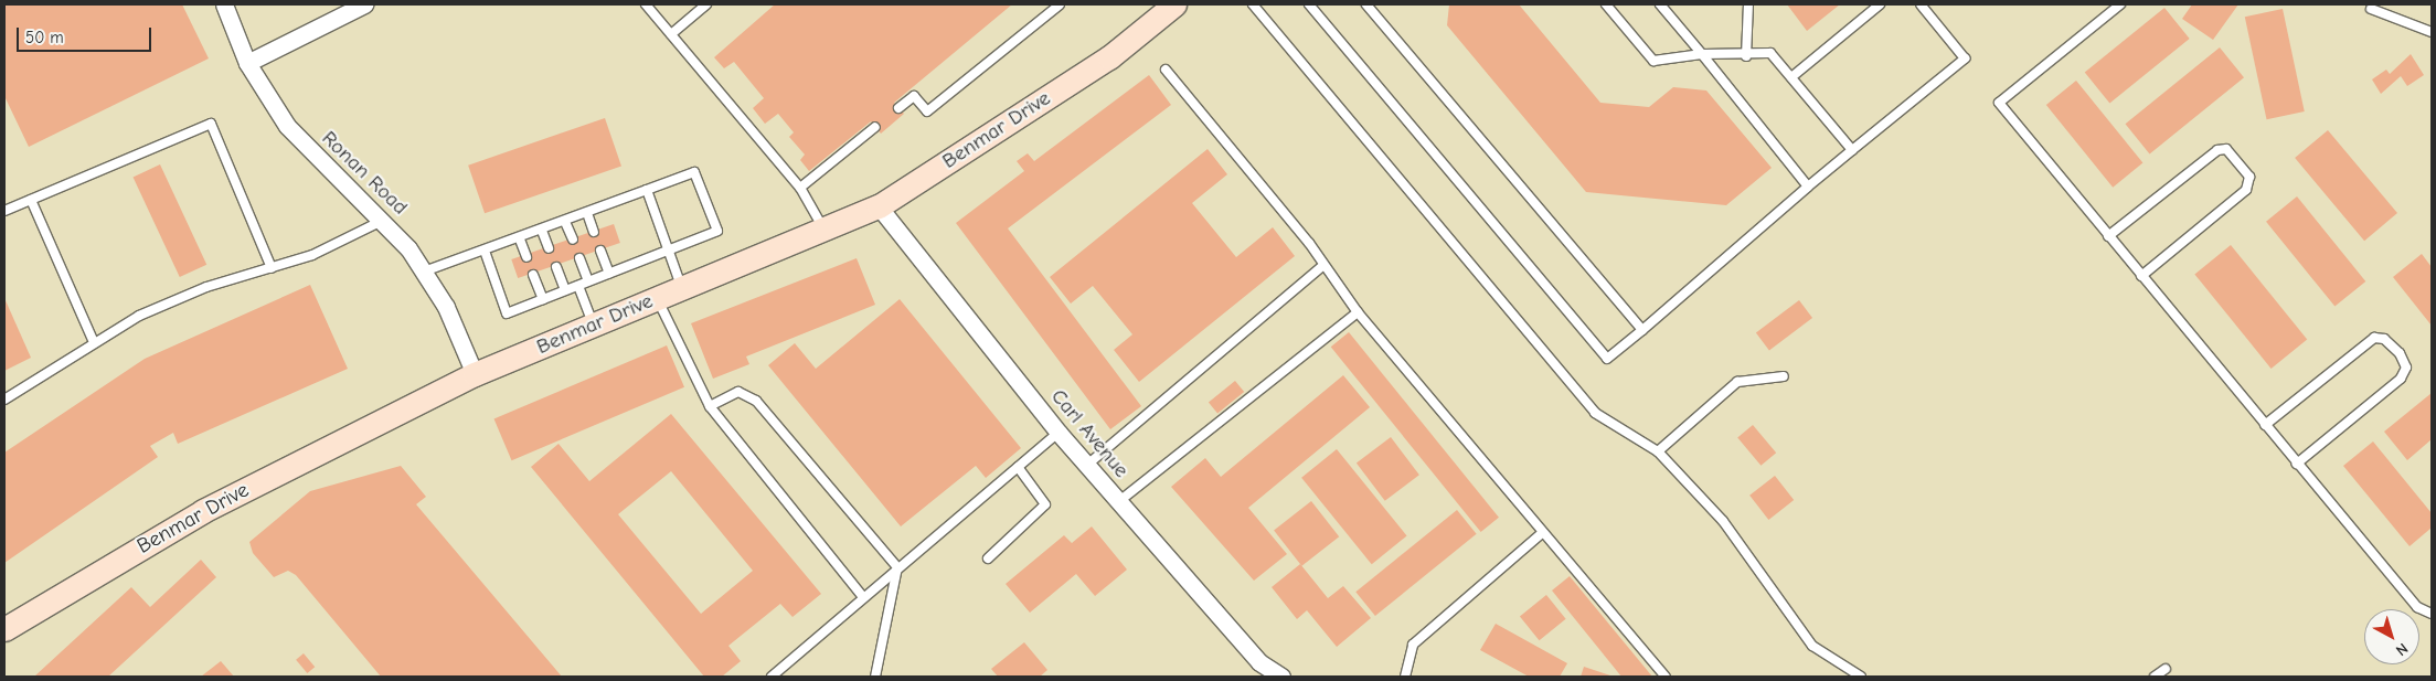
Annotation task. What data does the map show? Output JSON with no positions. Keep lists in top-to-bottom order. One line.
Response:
{"streets":{"street":["Benmar Drive","Ronan Road","Carl Avenue"]},"crossings":[["Benmar Drive","Ronan Road"],["Benmar Drive","Carl Avenue"]],"scale_bar":"50 m","north":"bottom right"}
